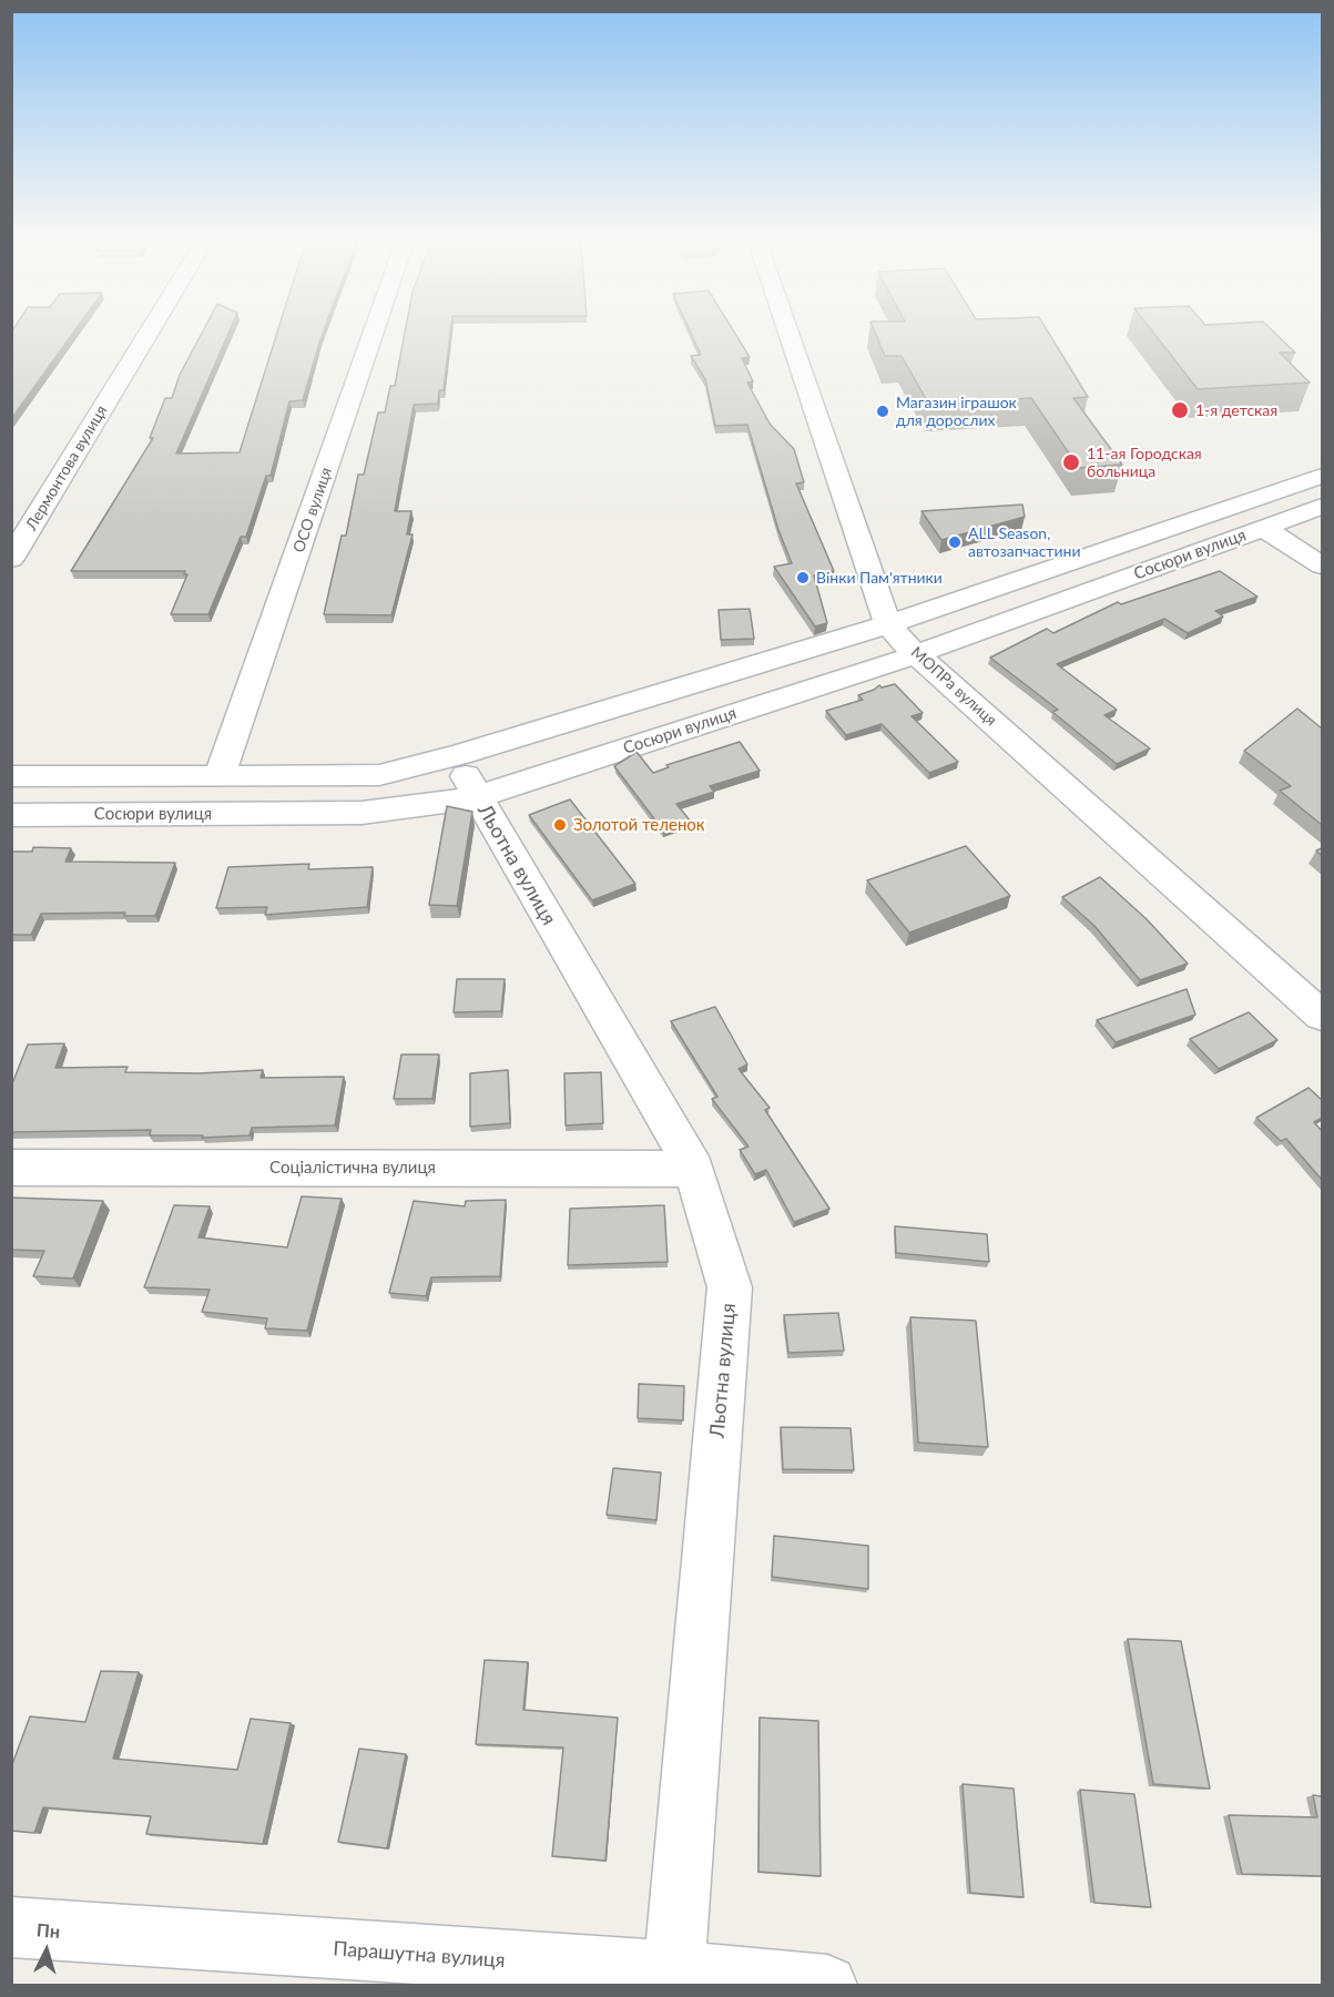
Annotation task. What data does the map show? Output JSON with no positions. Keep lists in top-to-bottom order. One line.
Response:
{"streets":{"street":["Лермонтова вулиця","ОСО вулиця","Сосюри вулиця","МОПРа вулиця","Льотна вулиця","Соціалістична вулиця","Парашутна вулиця"]},"crossings":[["ОСО вулиця","Сосюри вулиця"],["Сосюри вулиця","МОПРа вулиця"],["Сосюри вулиця","Льотна вулиця"],["Льотна вулиця","Соціалістична вулиця"],["Льотна вулиця","Парашутна вулиця"]],"places":["1-я детская","Магазин іграшок для дорослих","11-ая Городская больница","ALL Season, автозапчастини","Вінки Пам'ятники","Золотой теленок"],"north":"top"}
